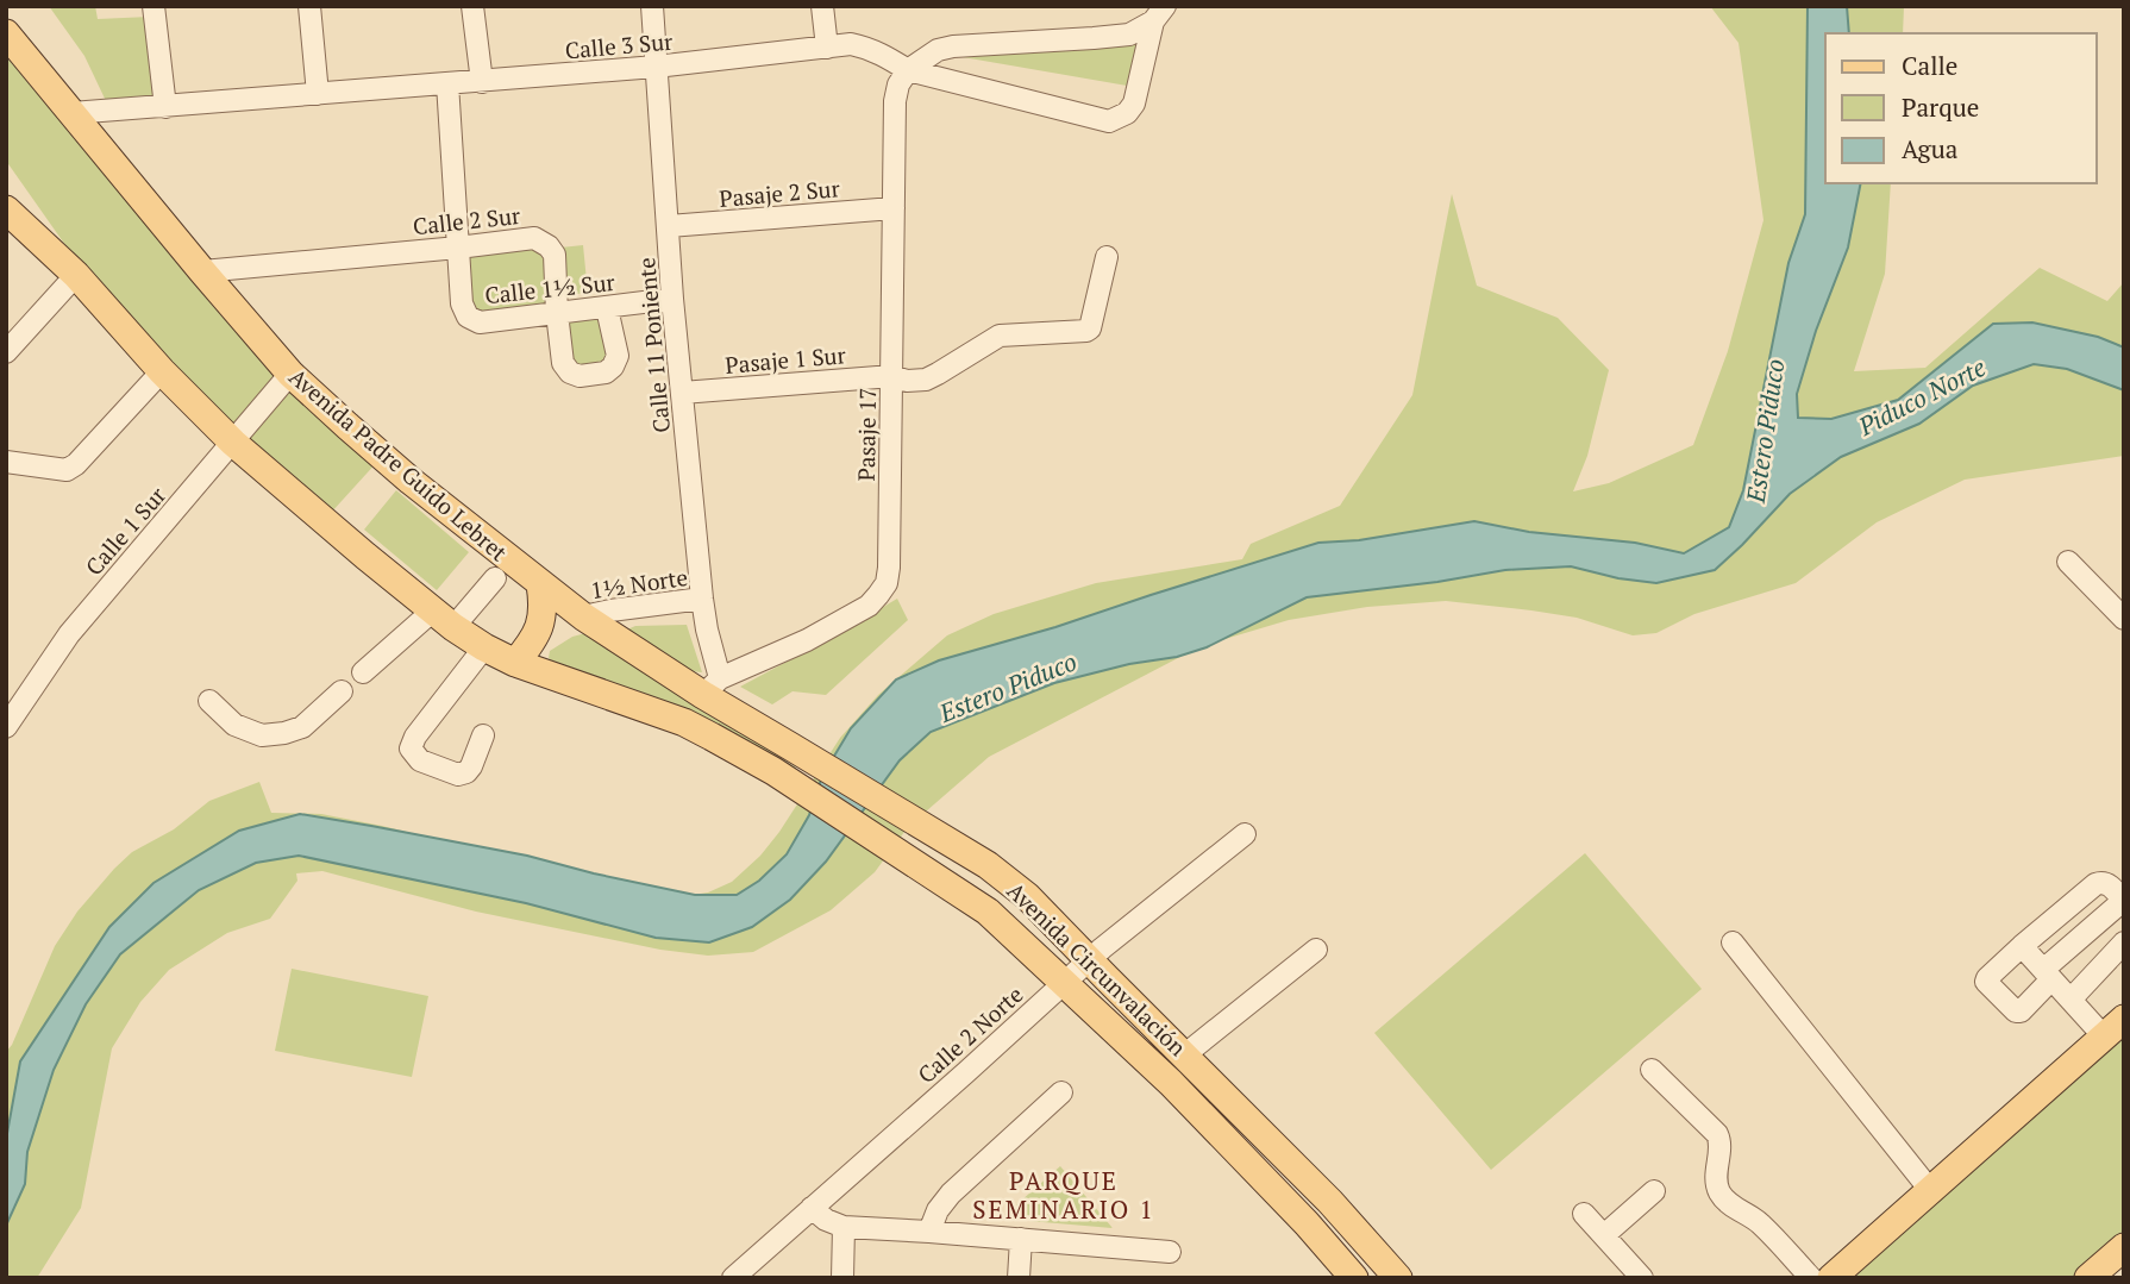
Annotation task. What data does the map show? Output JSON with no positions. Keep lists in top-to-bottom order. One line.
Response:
{"streets":{"main road":["Avenida Padre Guido Lebret","Avenida Circunvalación"],"street":["Calle 3 Sur","Pasaje 2 Sur","Calle 2 Sur","Calle 1½ Sur","Calle 11 Poniente","Pasaje 1 Sur","Pasaje 17","Calle 1 Sur","1½ Norte","Calle 2 Norte"]},"crossings":[["Calle 3 Sur","Calle 1½ Sur"],["Calle 3 Sur","Calle 11 Poniente"],["Calle 3 Sur","Pasaje 17"],["Calle 3 Sur","Avenida Padre Guido Lebret"],["Pasaje 2 Sur","Calle 11 Poniente"],["Pasaje 2 Sur","Pasaje 17"],["Calle 2 Sur","Calle 1½ Sur"],["Calle 2 Sur","Avenida Padre Guido Lebret"],["Calle 1½ Sur","Calle 11 Poniente"],["Calle 11 Poniente","Pasaje 1 Sur"],["Calle 11 Poniente","Pasaje 17"],["Calle 11 Poniente","Avenida Padre Guido Lebret"],["Calle 11 Poniente","1½ Norte"],["Calle 11 Poniente","Avenida Circunvalación"],["Pasaje 1 Sur","Pasaje 17"],["Pasaje 17","Avenida Padre Guido Lebret"],["Pasaje 17","Avenida Circunvalación"],["Avenida Padre Guido Lebret","Calle 1 Sur"],["Avenida Padre Guido Lebret","1½ Norte"],["Avenida Padre Guido Lebret","Avenida Circunvalación"],["Avenida Circunvalación","Calle 2 Norte"]],"districts":["PARQUE SEMINARIO 1"],"water":["Piduco Norte","Estero Piduco"],"legend":["Calle","Parque","Agua"]}
